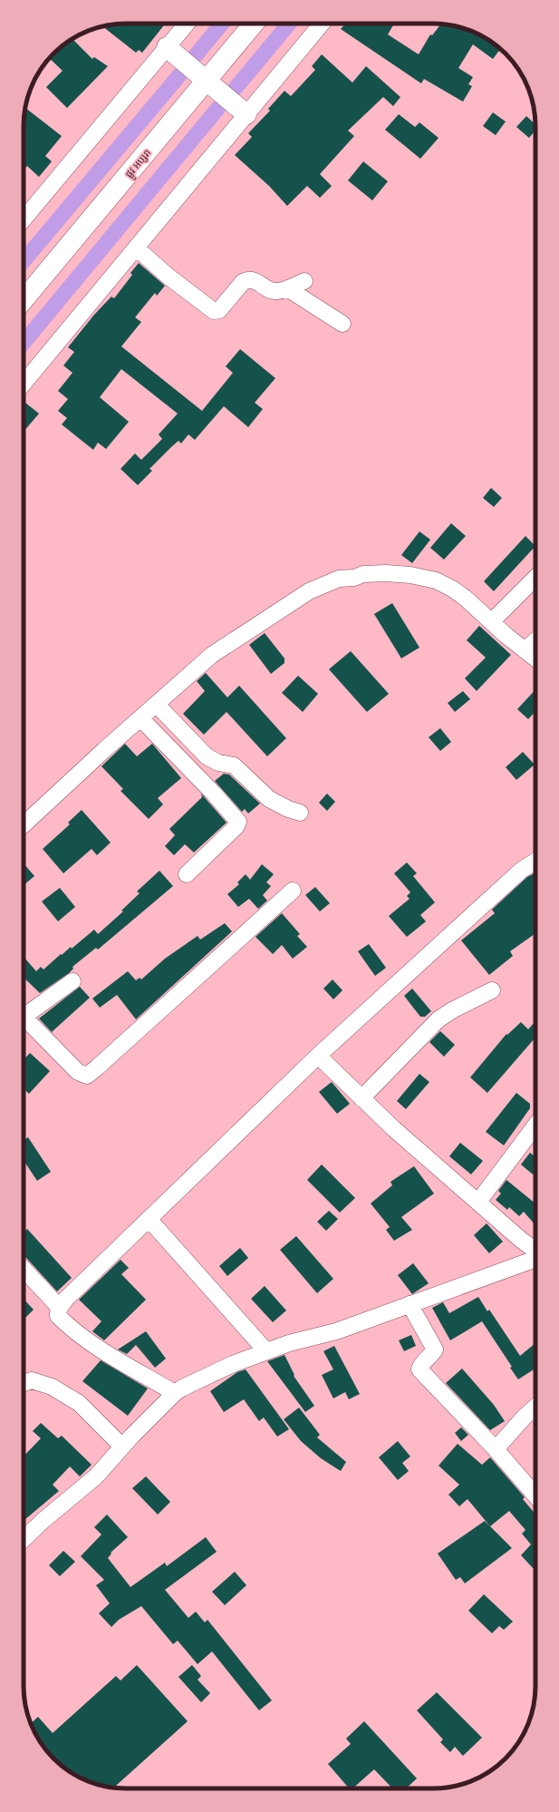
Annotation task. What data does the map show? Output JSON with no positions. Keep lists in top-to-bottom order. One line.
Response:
{"streets":{"main road":["ផ្លូវ អប្សរា"]}}
